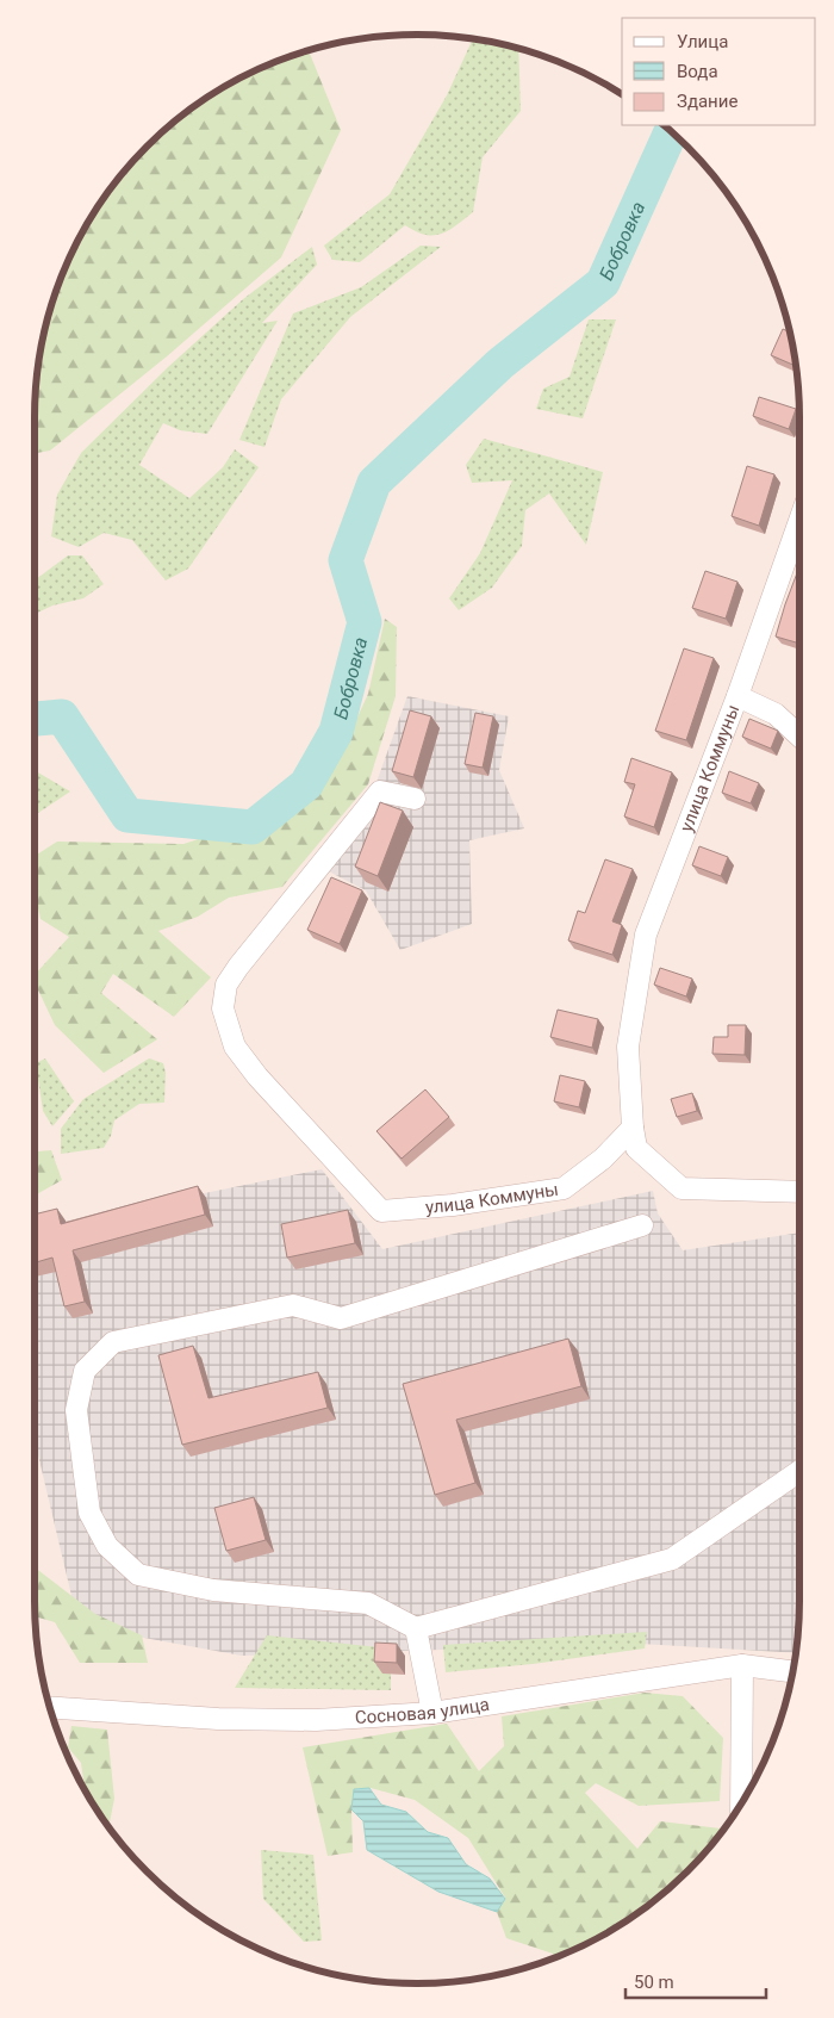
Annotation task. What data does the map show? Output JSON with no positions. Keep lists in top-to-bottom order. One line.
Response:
{"streets":{"street":["улица Коммуны","Сосновая улица"]},"water":["Бобровка"],"legend":["Улица","Вода","Здание"],"scale_bar":"50 m"}
